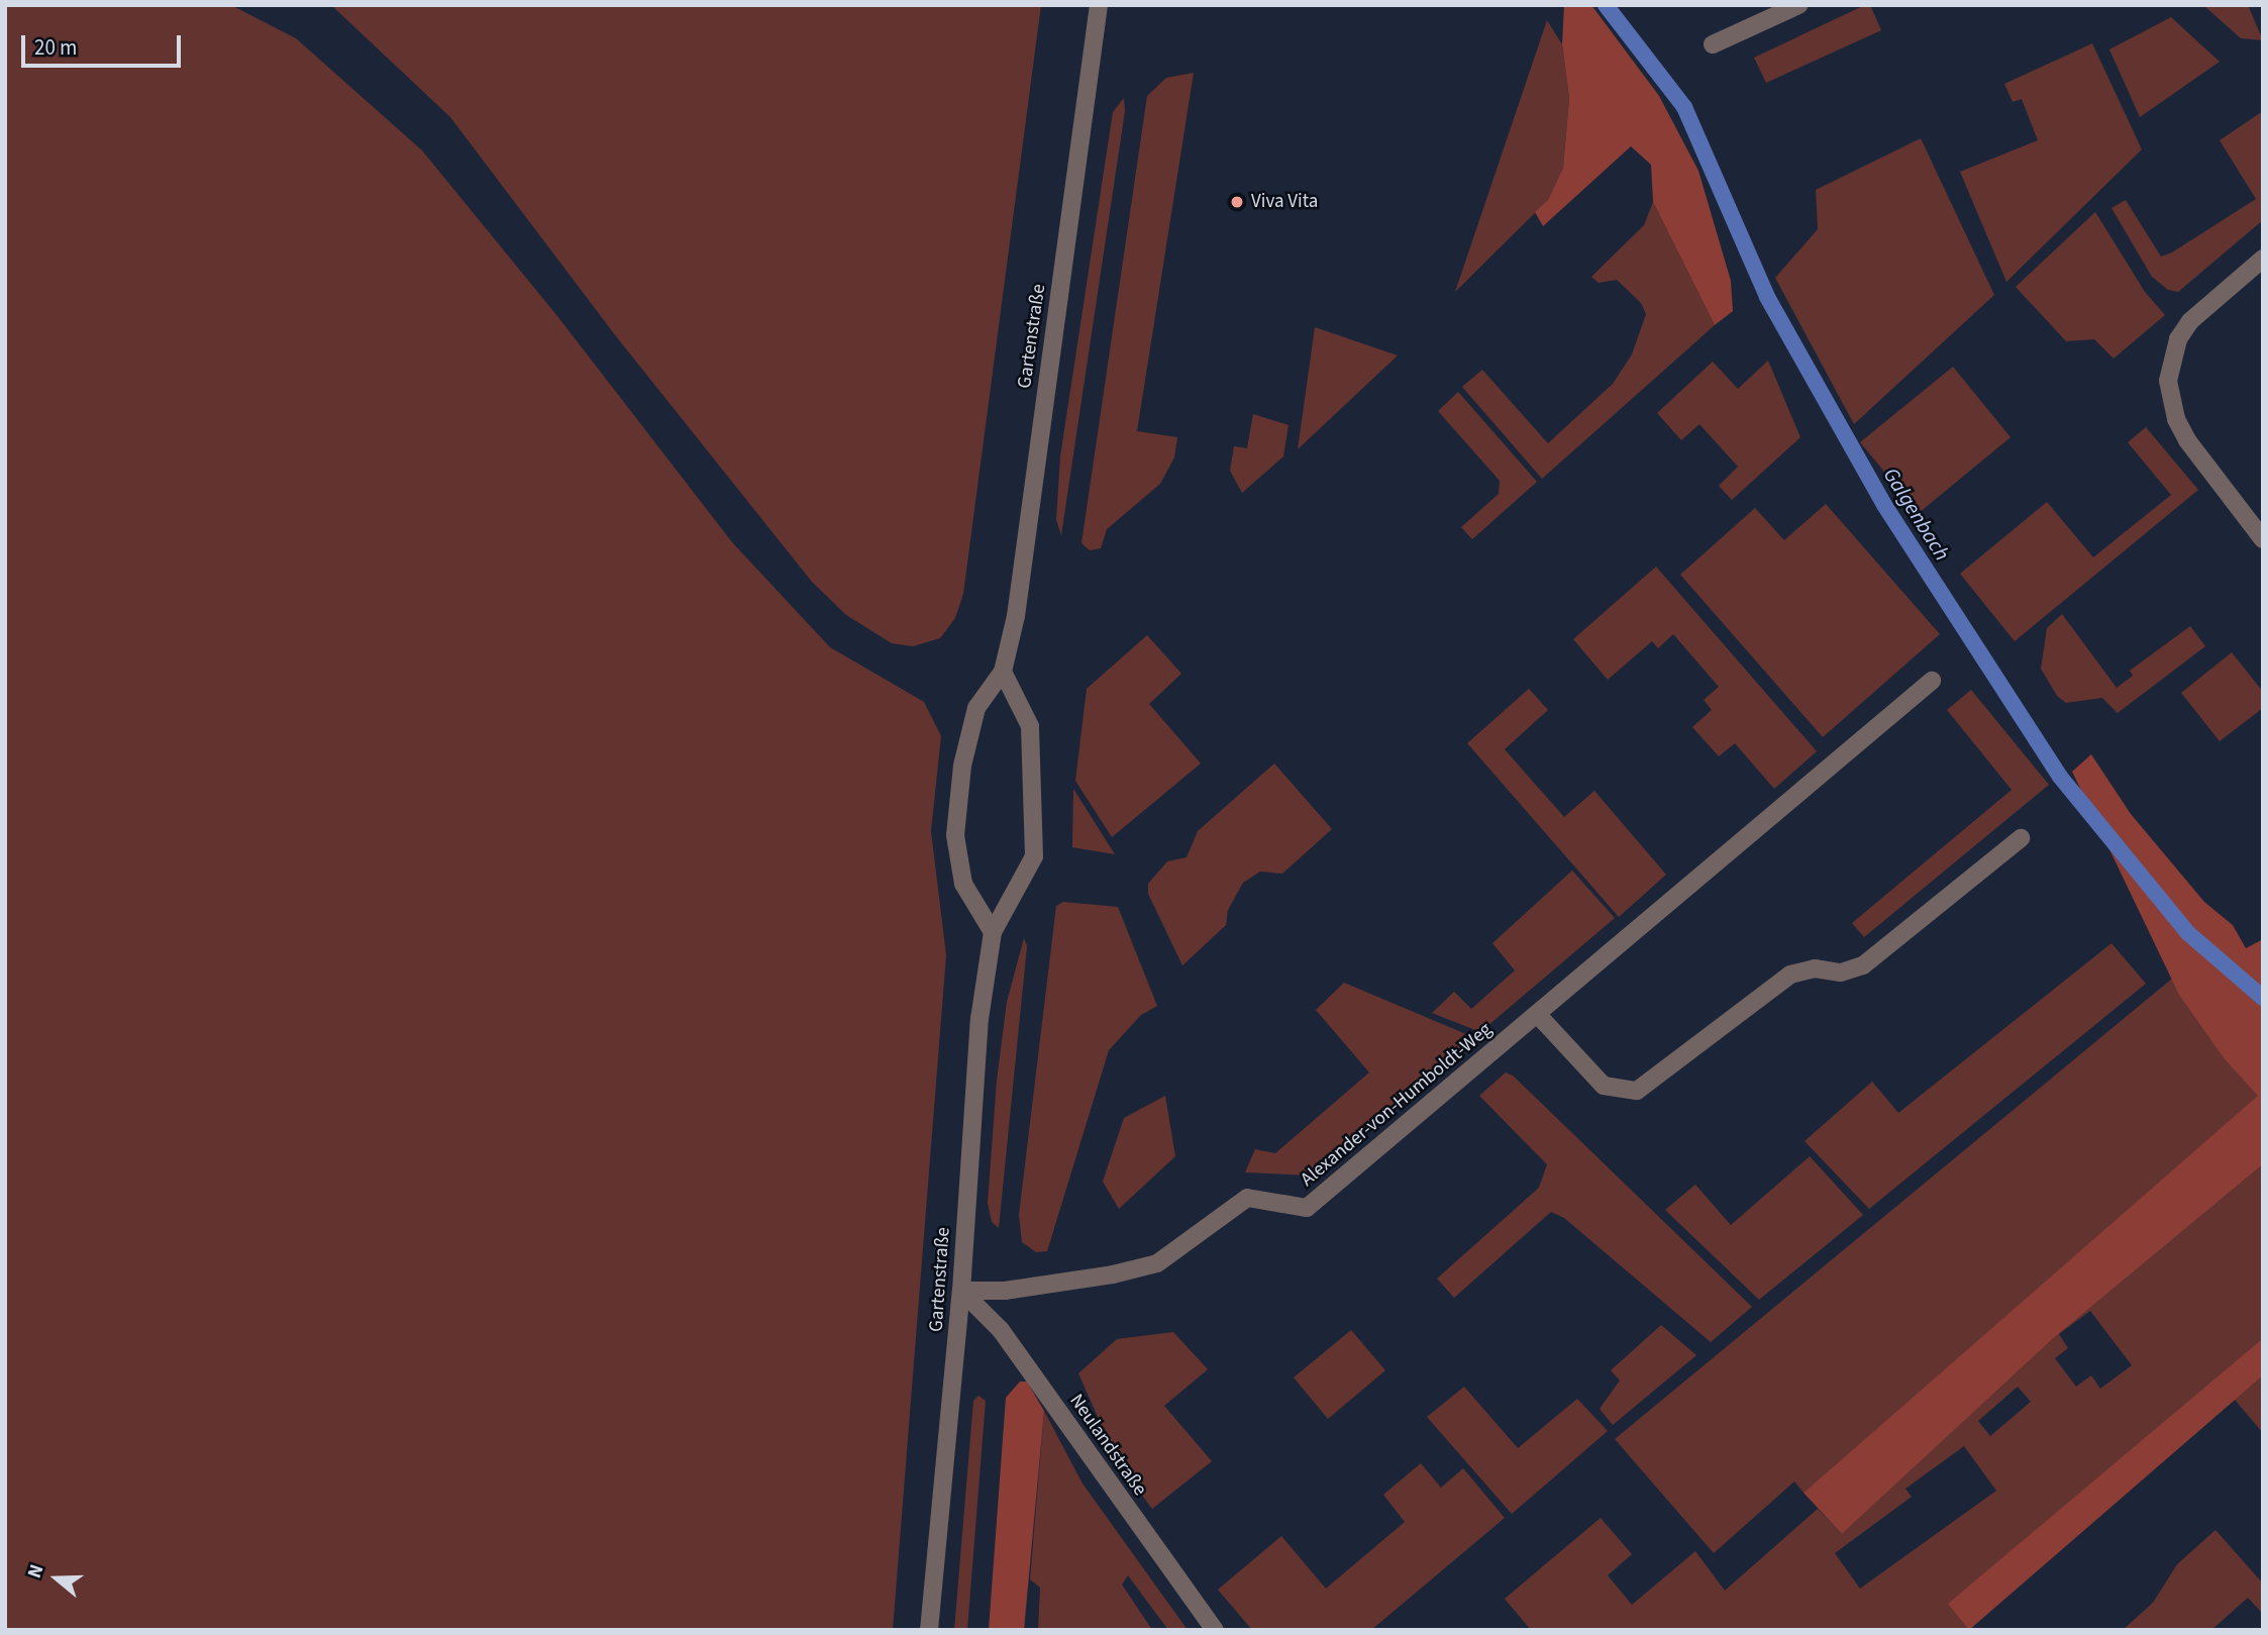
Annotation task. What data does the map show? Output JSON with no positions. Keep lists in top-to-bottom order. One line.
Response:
{"streets":{"street":["Gartenstraße","Alexander-von-Humboldt-Weg","Neulandstraße"]},"crossings":[["Gartenstraße","Alexander-von-Humboldt-Weg"],["Gartenstraße","Neulandstraße"],["Alexander-von-Humboldt-Weg","Neulandstraße"]],"water":["Galgenbach"],"places":["Viva Vita"],"scale_bar":"20 m","north":"left"}
